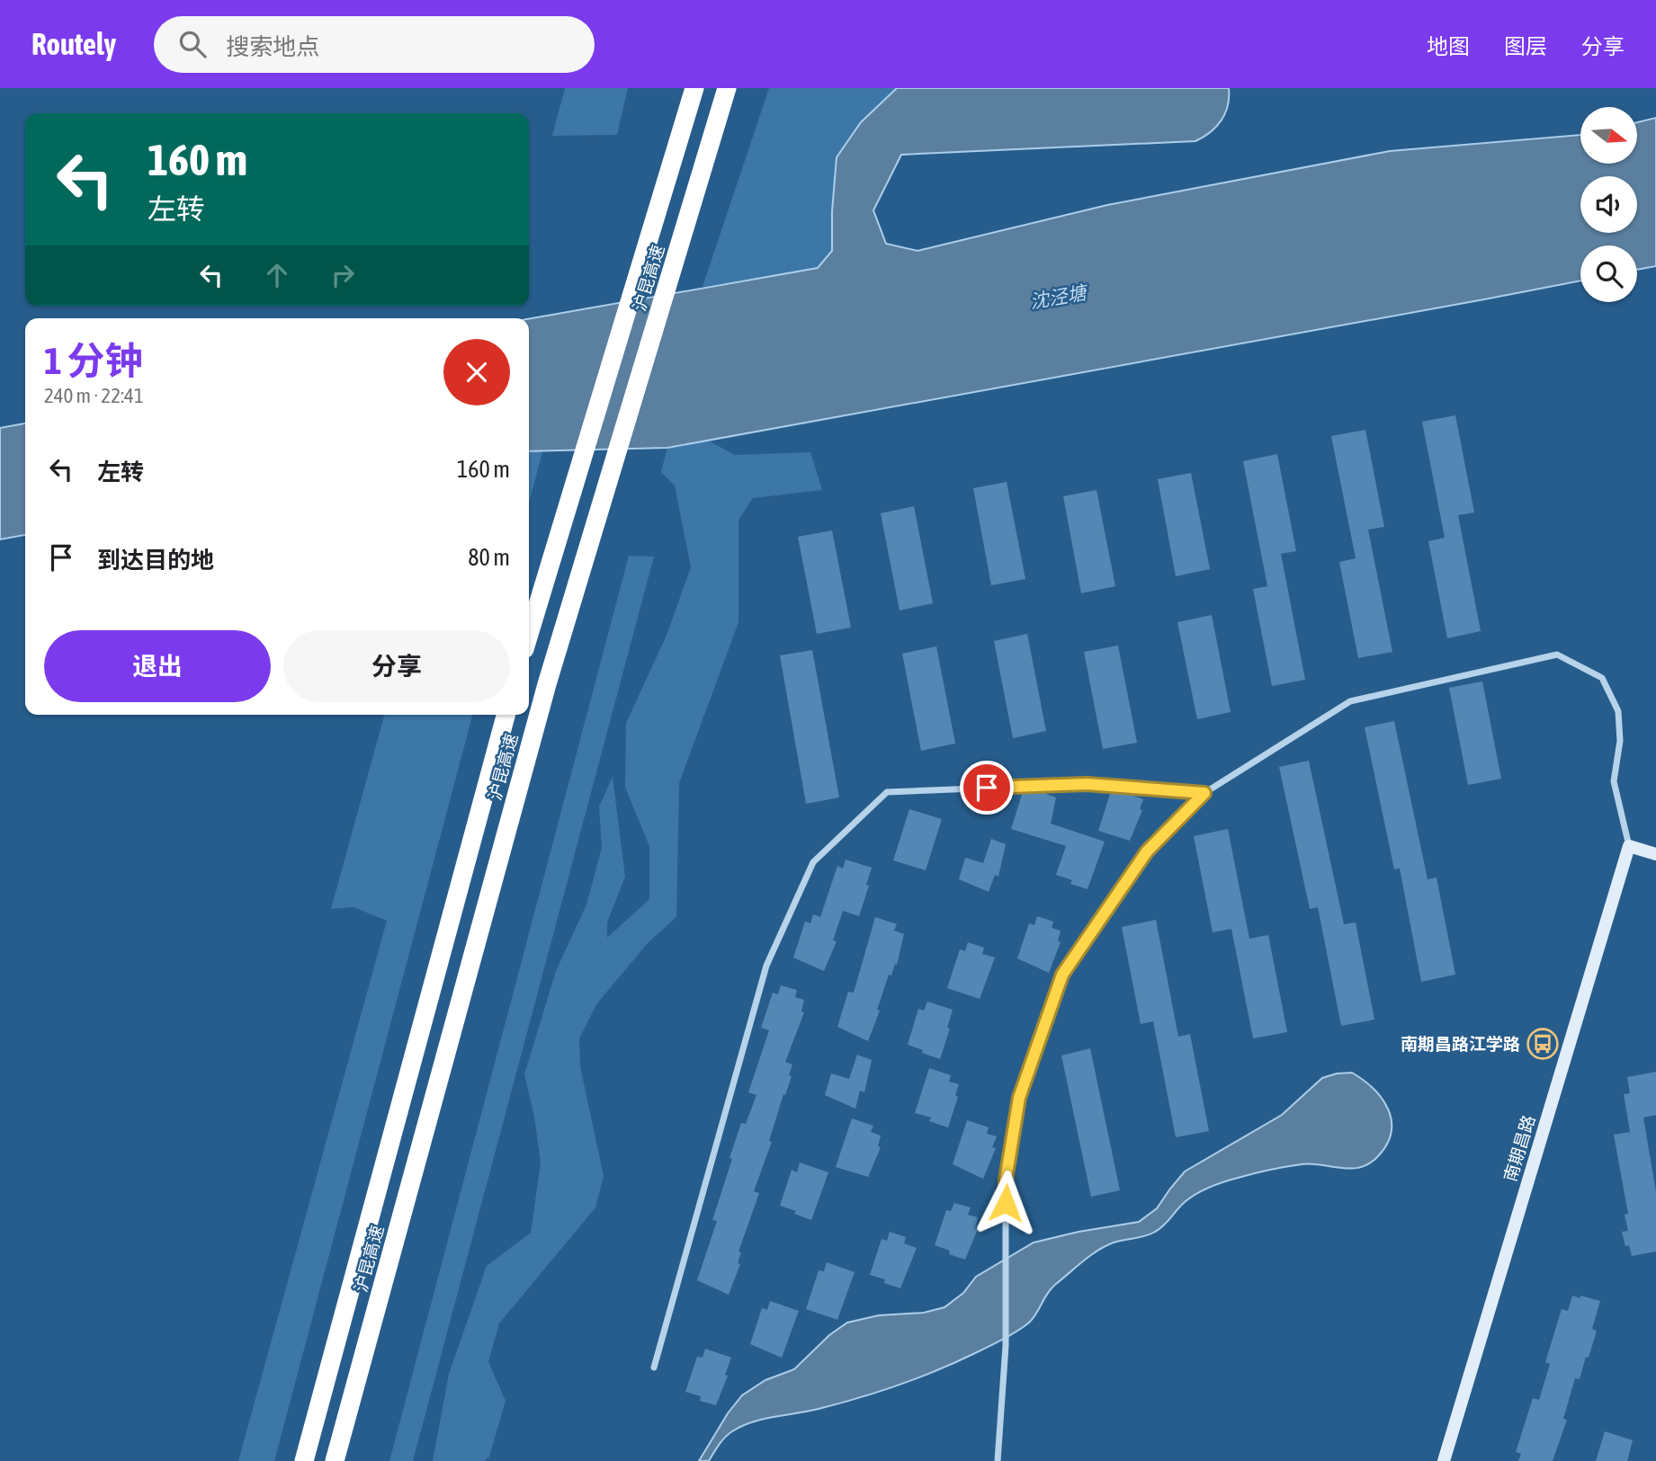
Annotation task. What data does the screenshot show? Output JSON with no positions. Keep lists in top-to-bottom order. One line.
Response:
{"streets":{"highway":["沪昆高速"],"main road":["南期昌路"]},"water":["沈泾塘"],"places":{"bus stop":["南期昌路江学路"]},"north":"right","page":{"header":"Routely","search":"搜索地点","nav":["地图","图层","分享"],"turn":["160 m","左转"],"heading":["1 分钟","240 m · 22:41"],"list":[{"name":"左转","value":"160 m"},{"name":"到达目的地","value":"80 m"}],"buttons":["退出","分享"]}}
